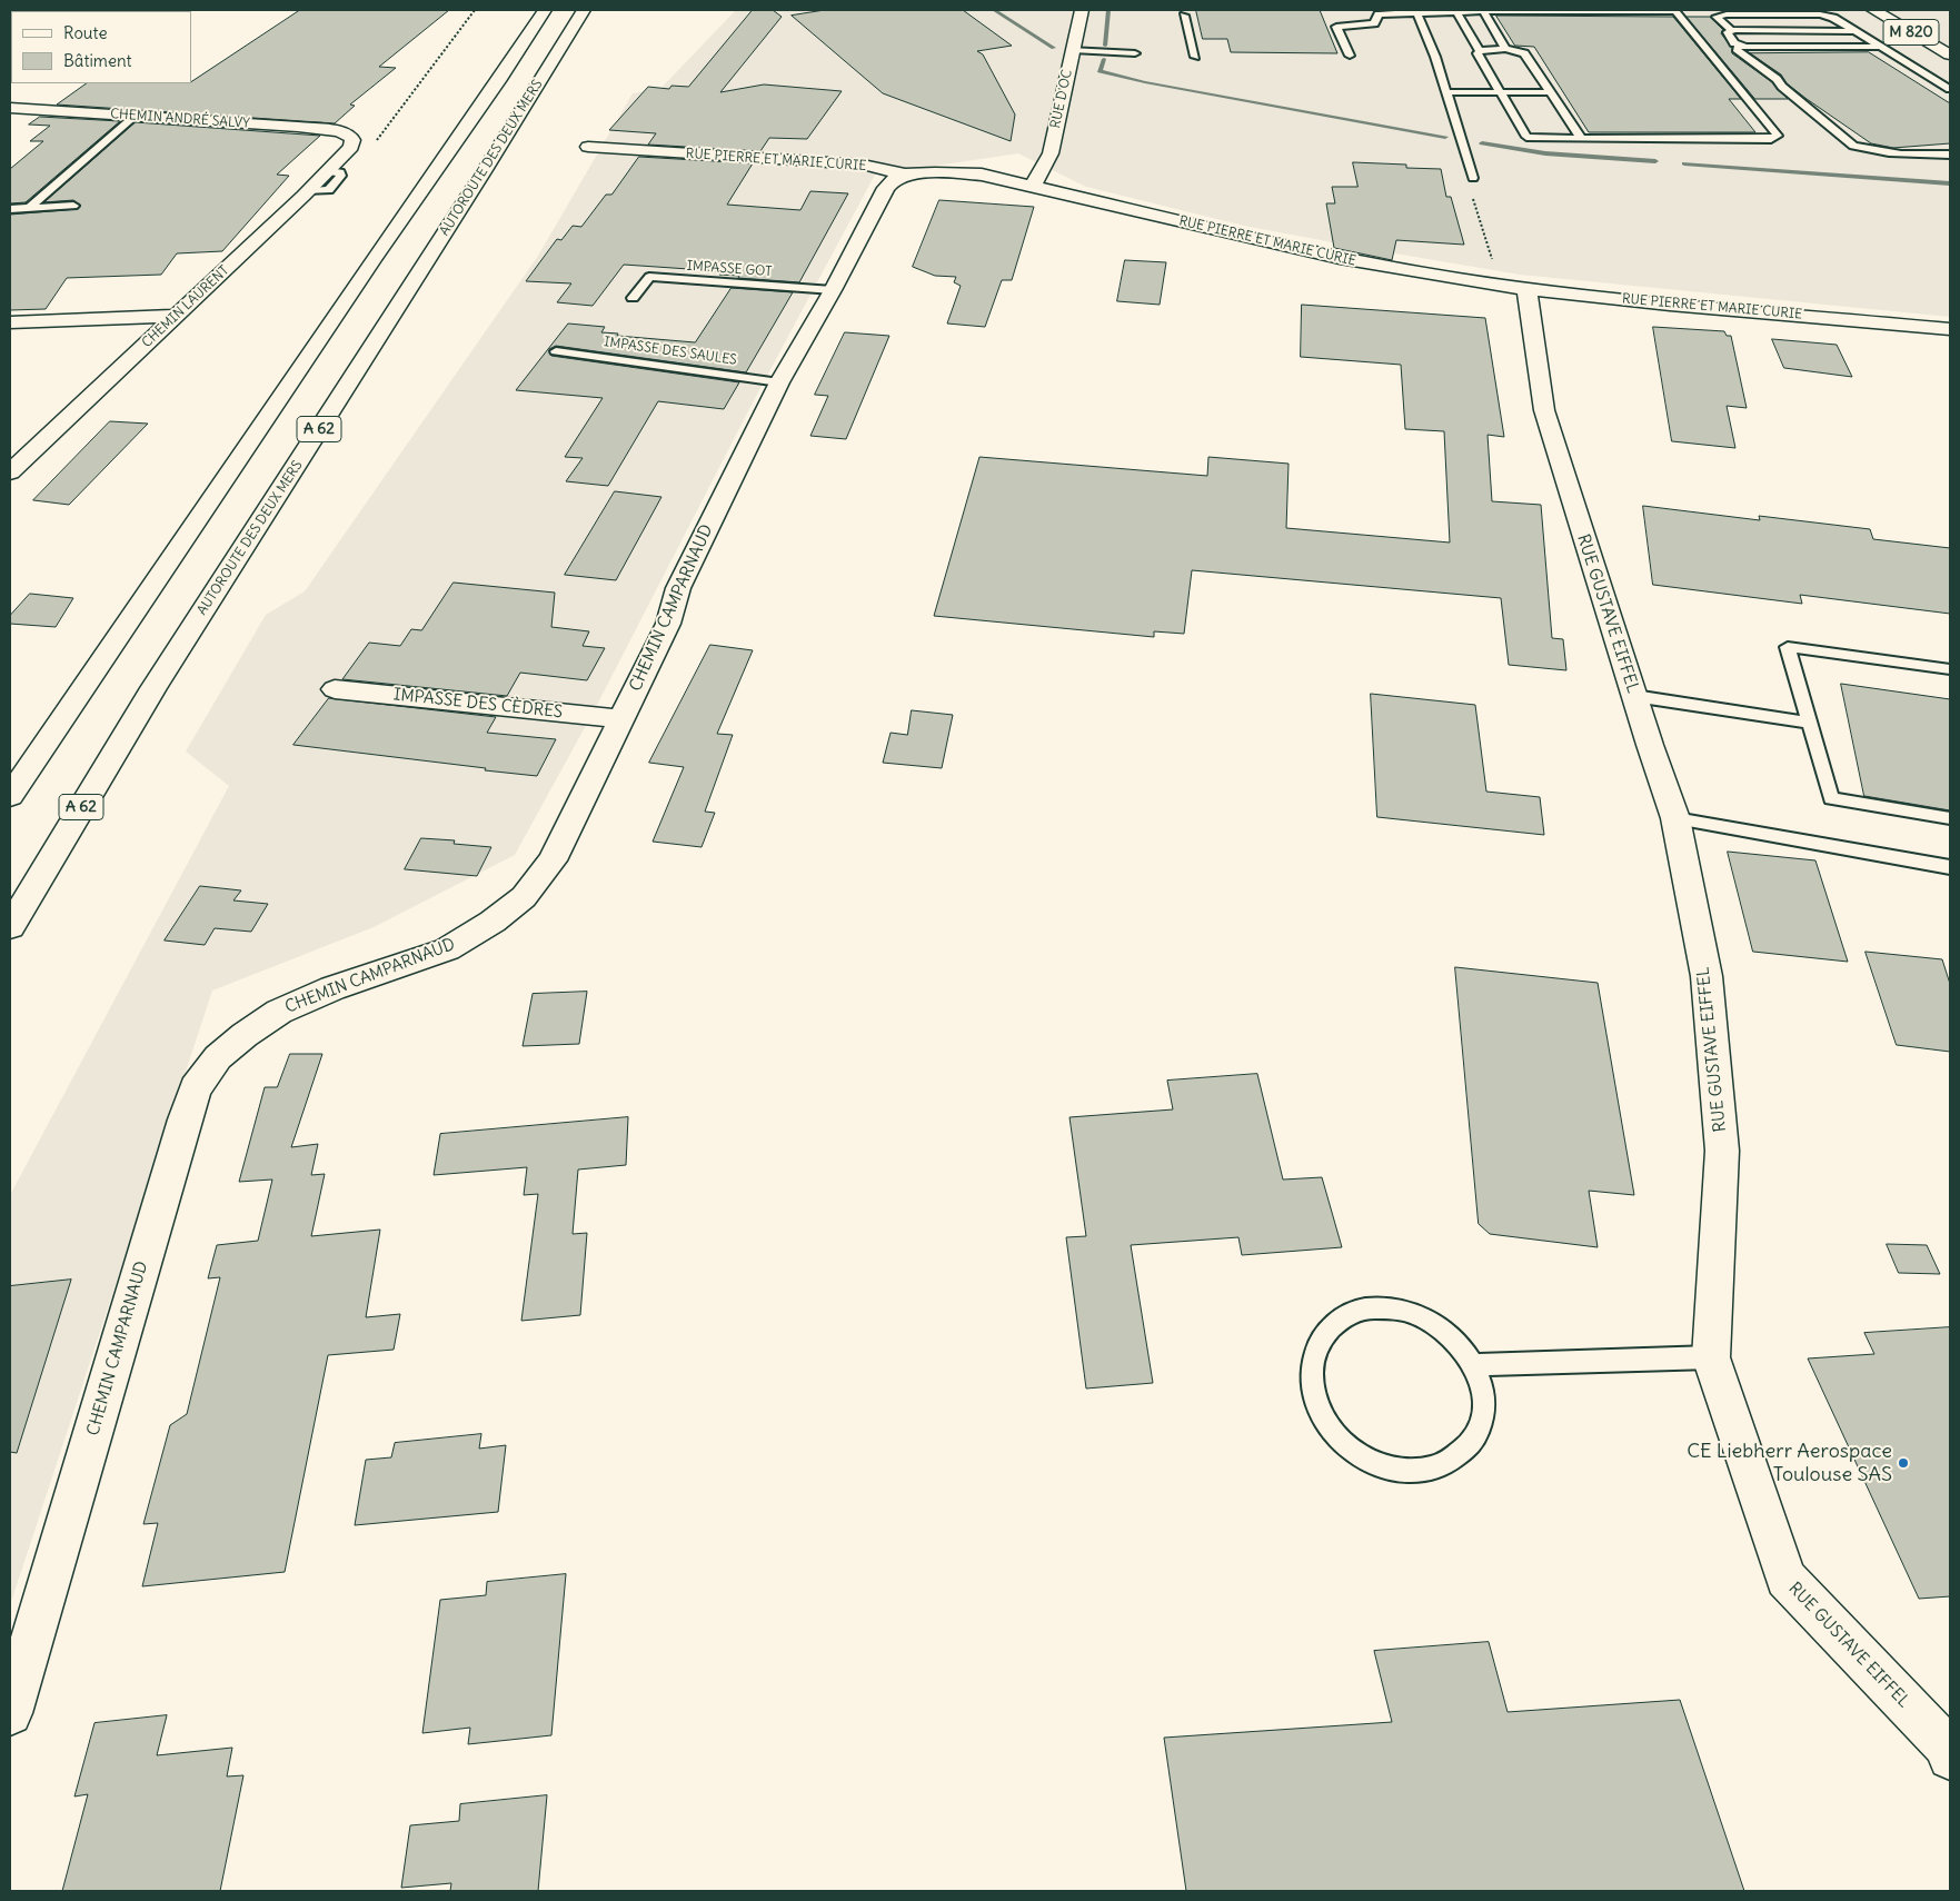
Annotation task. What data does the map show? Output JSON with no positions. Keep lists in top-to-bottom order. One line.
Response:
{"streets":{"main road":["M 820","RUE D'OC","CHEMIN ANDRÉ SALVY","AUTOROUTE DES DEUX MERS","RUE PIERRE ET MARIE CURIE","CHEMIN LAURENT","A 62","CHEMIN CAMPARNAUD","RUE GUSTAVE EIFFEL","IMPASSE DES CÈDRES"],"lane":["IMPASSE GOT","IMPASSE DES SAULES"]},"crossings":[["RUE D'OC","RUE PIERRE ET MARIE CURIE"],["CHEMIN ANDRÉ SALVY","CHEMIN LAURENT"],["RUE PIERRE ET MARIE CURIE","CHEMIN CAMPARNAUD"],["RUE PIERRE ET MARIE CURIE","RUE GUSTAVE EIFFEL"],["IMPASSE GOT","CHEMIN CAMPARNAUD"],["IMPASSE DES SAULES","CHEMIN CAMPARNAUD"],["CHEMIN CAMPARNAUD","IMPASSE DES CÈDRES"]],"places":["CE Liebherr Aerospace Toulouse SAS"],"legend":["Route","Bâtiment"]}
